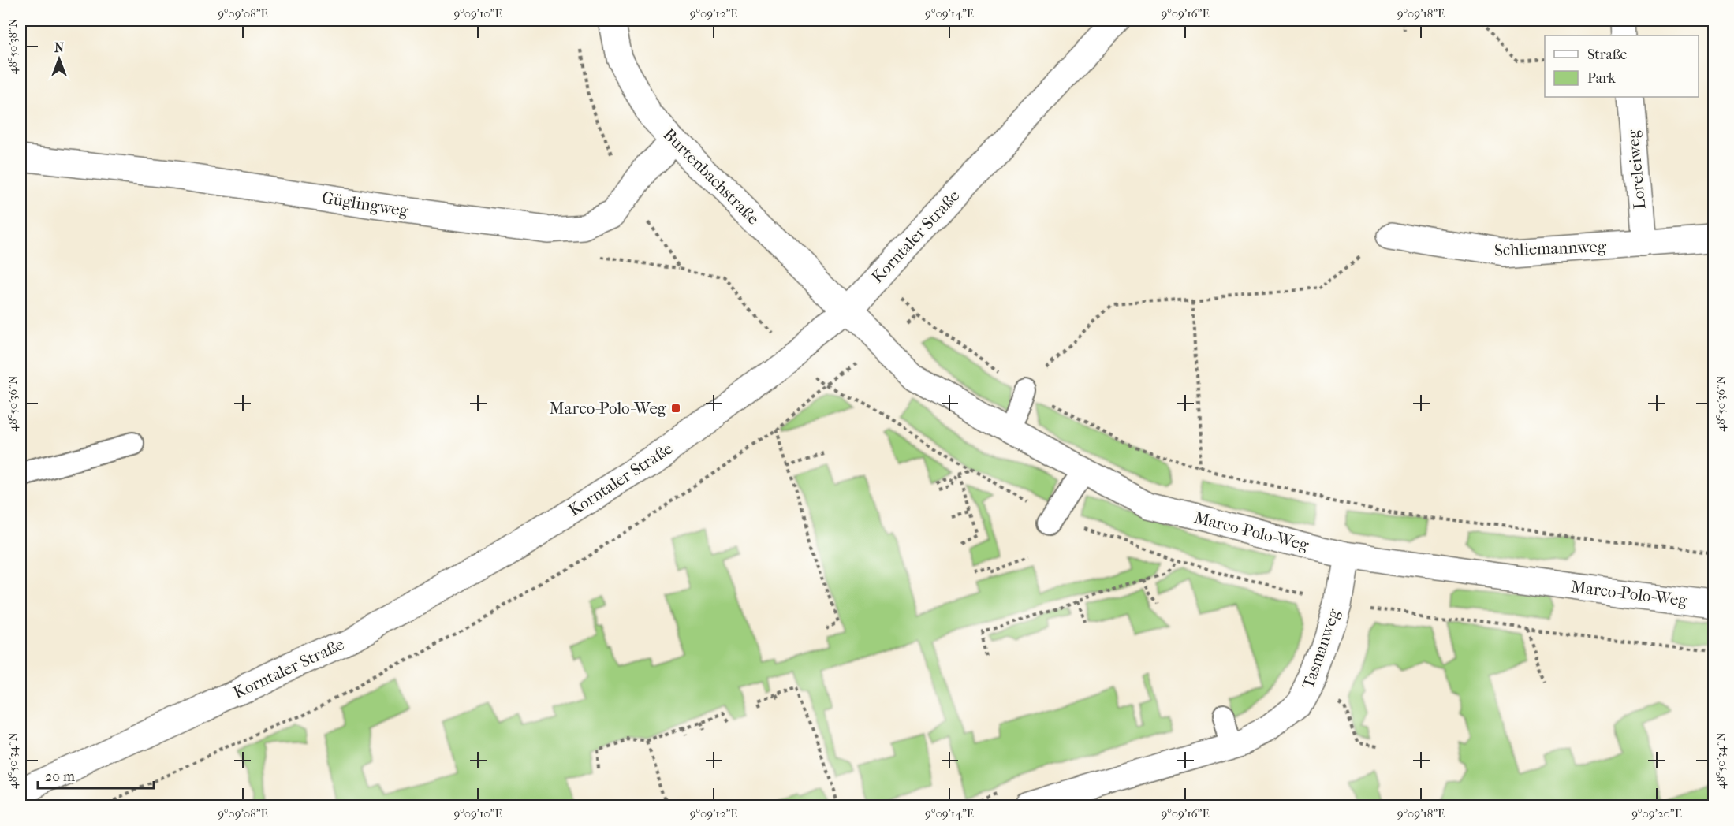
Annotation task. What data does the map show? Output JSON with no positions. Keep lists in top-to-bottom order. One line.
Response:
{"streets":{"street":["Loreleiweg","Burtenbachstraße","Güglingweg","Korntaler Straße","Schliemannweg","Marco-Polo-Weg","Tasmanweg"]},"crossings":[["Loreleiweg","Schliemannweg"],["Burtenbachstraße","Güglingweg"],["Burtenbachstraße","Korntaler Straße"],["Burtenbachstraße","Marco-Polo-Weg"],["Korntaler Straße","Marco-Polo-Weg"],["Marco-Polo-Weg","Tasmanweg"]],"places":{"transit":["Marco-Polo-Weg"]},"legend":["Straße","Park"],"scale_bar":"20 m","north":"top","coordinates":["9°09'08\"E","9°09'10\"E","9°09'12\"E","9°09'14\"E","9°09'16\"E","9°09'18\"E","48°50'38\"N","48°50'36\"N","48°50'34\"N","9°09'20\"E"]}
